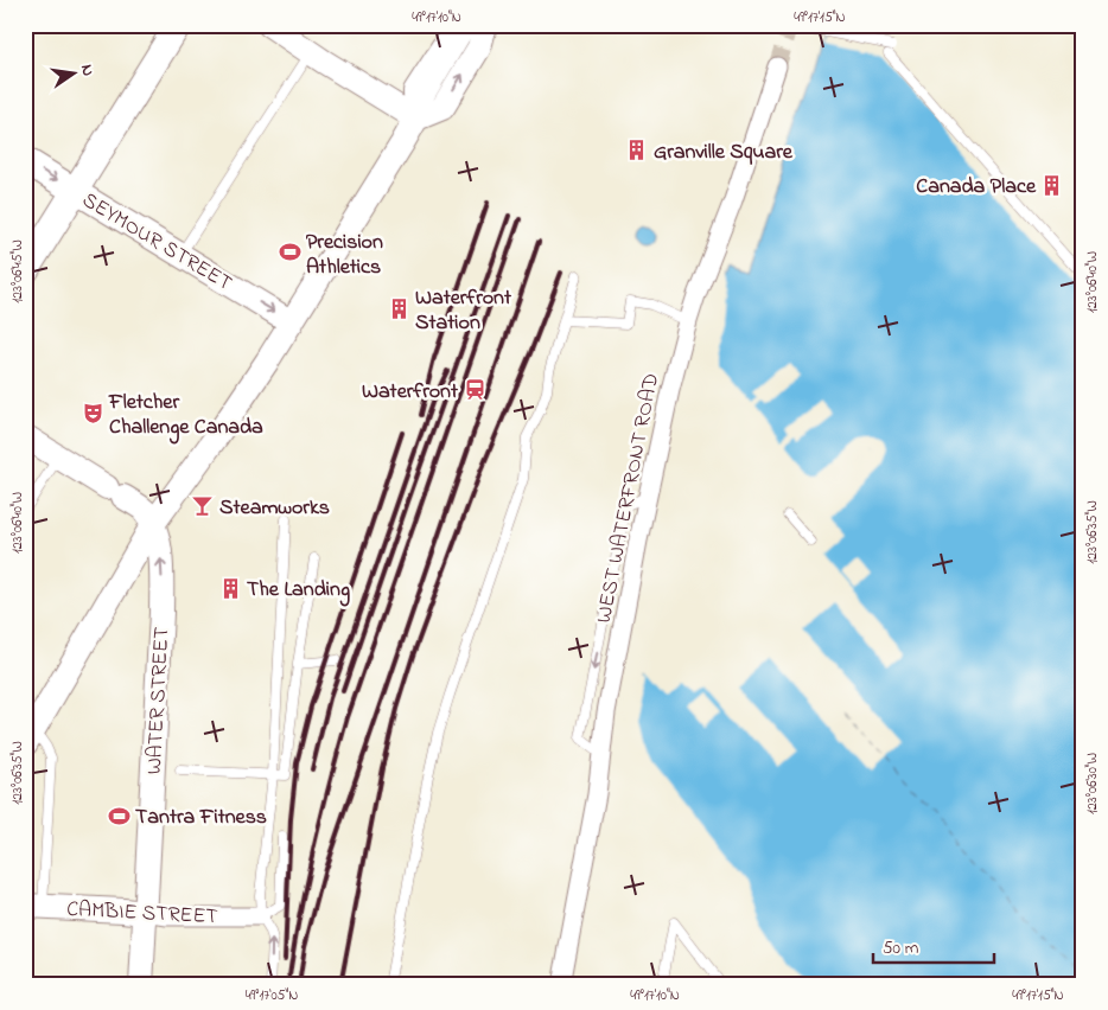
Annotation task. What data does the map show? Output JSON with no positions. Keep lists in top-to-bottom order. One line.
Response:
{"streets":{"main road":["SEYMOUR STREET","WATER STREET","CAMBIE STREET"],"street":["WEST WATERFRONT ROAD"]},"crossings":[["WATER STREET","CAMBIE STREET"]],"one_way":["SEYMOUR STREET","WATER STREET"],"places":{"building":["Granville Square","Canada Place","Waterfront Station","The Landing"],"sports":["Precision Athletics","Tantra Fitness"],"station":["Waterfront"],"theatre":["Fletcher Challenge Canada"],"bar":["Steamworks"]},"scale_bar":"50 m","north":"right","coordinates":["49°17'10\"N","49°17'15\"N","123°06'45\"W","123°06'40\"W","123°06'35\"W","123°06'30\"W","49°17'05\"N"]}
